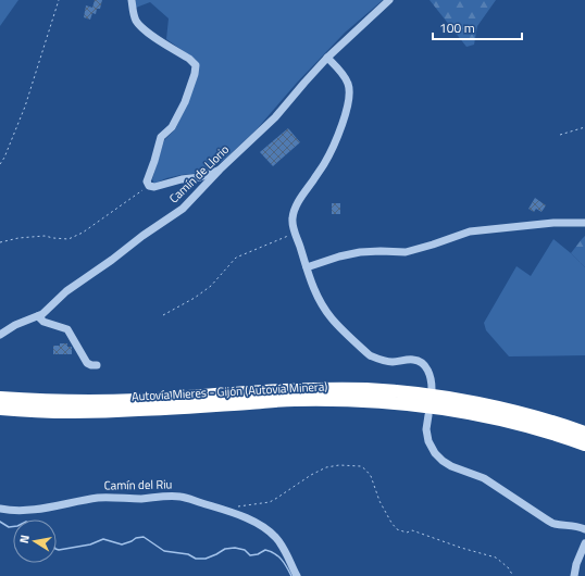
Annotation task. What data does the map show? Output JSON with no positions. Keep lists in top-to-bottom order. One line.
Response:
{"streets":{"highway":["Autovía Mieres - Gijón (Autovía Minera)"],"street":["Camín de Llorio","Camín del Riu"]},"scale_bar":"100 m","north":"left"}
